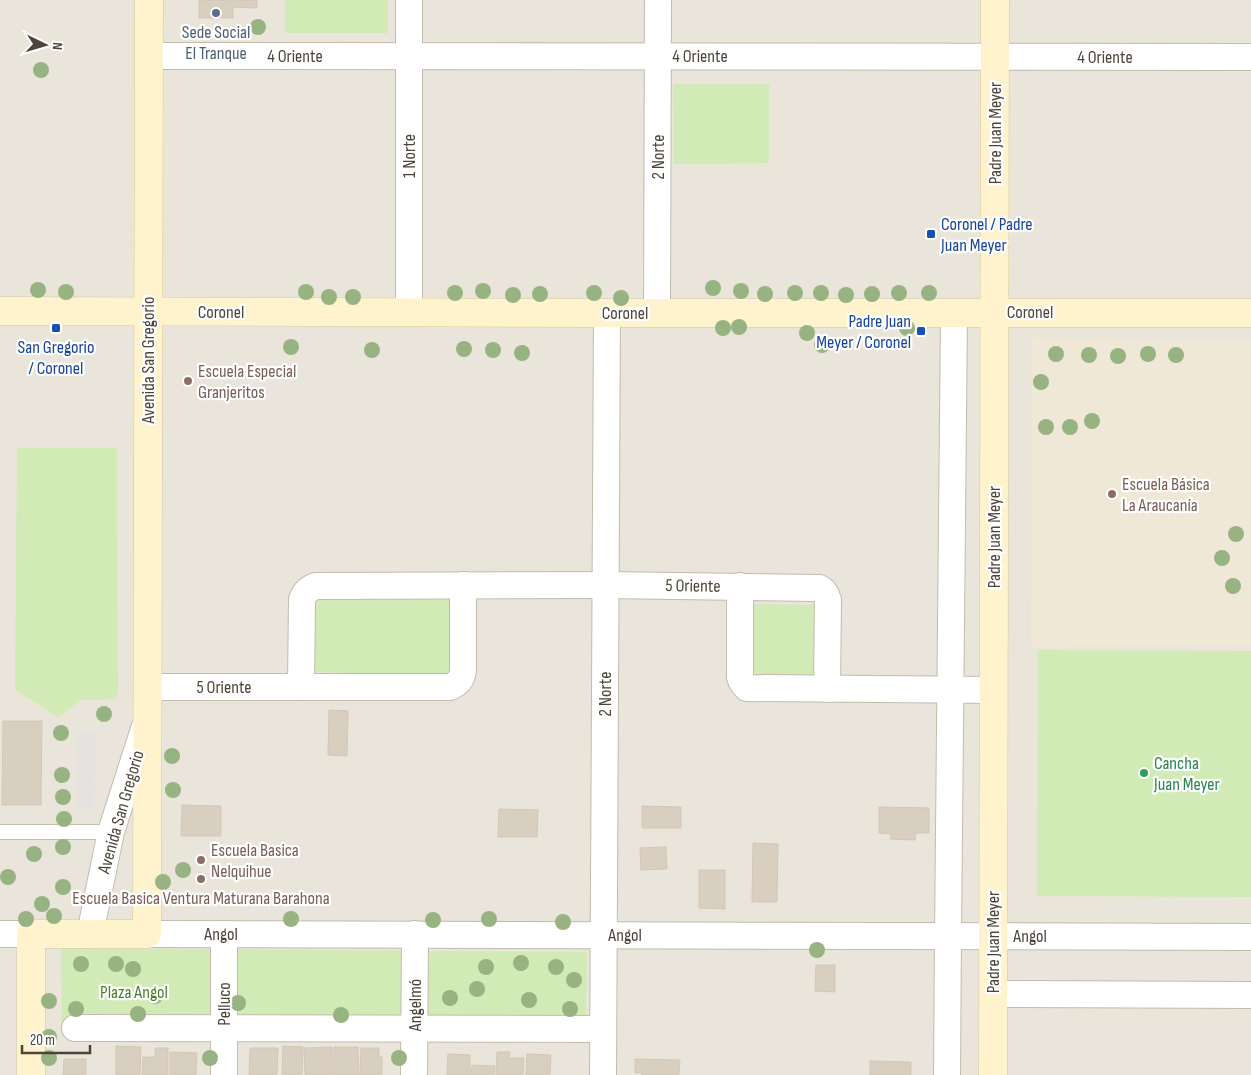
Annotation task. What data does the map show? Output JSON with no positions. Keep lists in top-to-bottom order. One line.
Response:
{"streets":{"street":["4 Oriente","Padre Juan Meyer","1 Norte","2 Norte","Coronel","Avenida San Gregorio","5 Oriente","Angol","Pelluco","Angelmó"]},"crossings":[["4 Oriente","Padre Juan Meyer"],["4 Oriente","1 Norte"],["4 Oriente","2 Norte"],["4 Oriente","Avenida San Gregorio"],["Padre Juan Meyer","Coronel"],["Padre Juan Meyer","Angol"],["1 Norte","Coronel"],["2 Norte","Coronel"],["2 Norte","5 Oriente"],["2 Norte","Angol"],["Coronel","Avenida San Gregorio"],["Avenida San Gregorio","5 Oriente"],["Avenida San Gregorio","Angol"],["Angol","Pelluco"],["Angol","Angelmó"]],"parks":["Plaza Angol"],"places":{"other":["Sede Social El Tranque","Escuela Especial Granjeritos","Escuela Básica La Araucanía","Cancha Juan Meyer","Escuela Basica Nelquihue","Escuela Basica Ventura Maturana Barahona"],"transit":["Coronel / Padre Juan Meyer","San Gregorio / Coronel","Padre Juan Meyer / Coronel"]},"scale_bar":"20 m","north":"right"}
